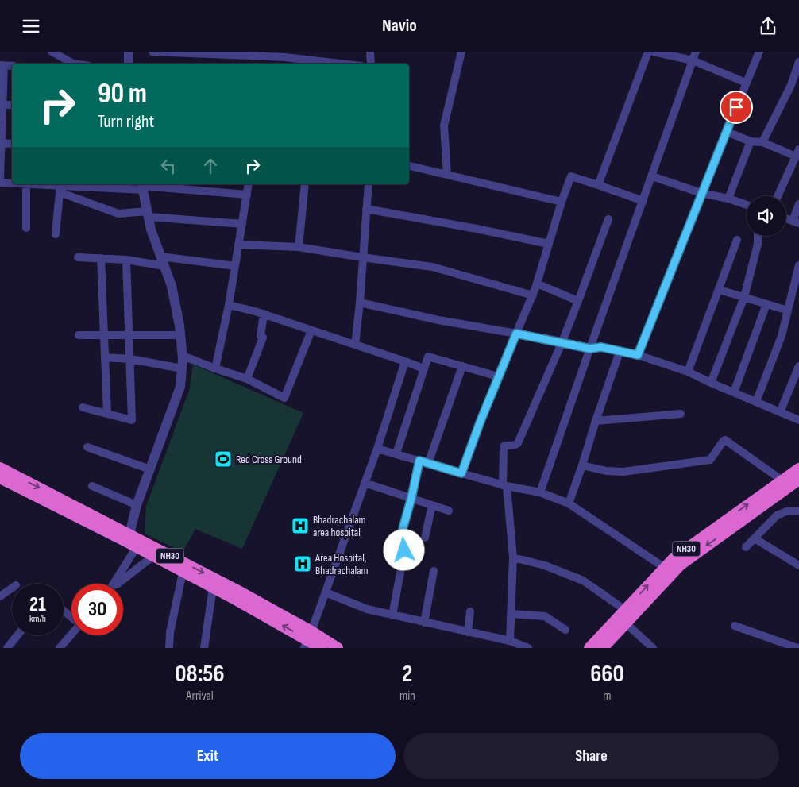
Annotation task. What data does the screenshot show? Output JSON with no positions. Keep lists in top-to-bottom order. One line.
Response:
{"streets":{"highway":["NH30"]},"places":{"sports":["Red Cross Ground"],"hospital":["Bhadrachalam area hospital","Area Hospital, Bhadrachalam"]},"page":{"header":"Navio","turn":["90 m","Turn right"],"speed":"21 km/h","limit":"30","eta":["08:56","Arrival","2","min","660","m"],"buttons":["Exit","Share"]}}
